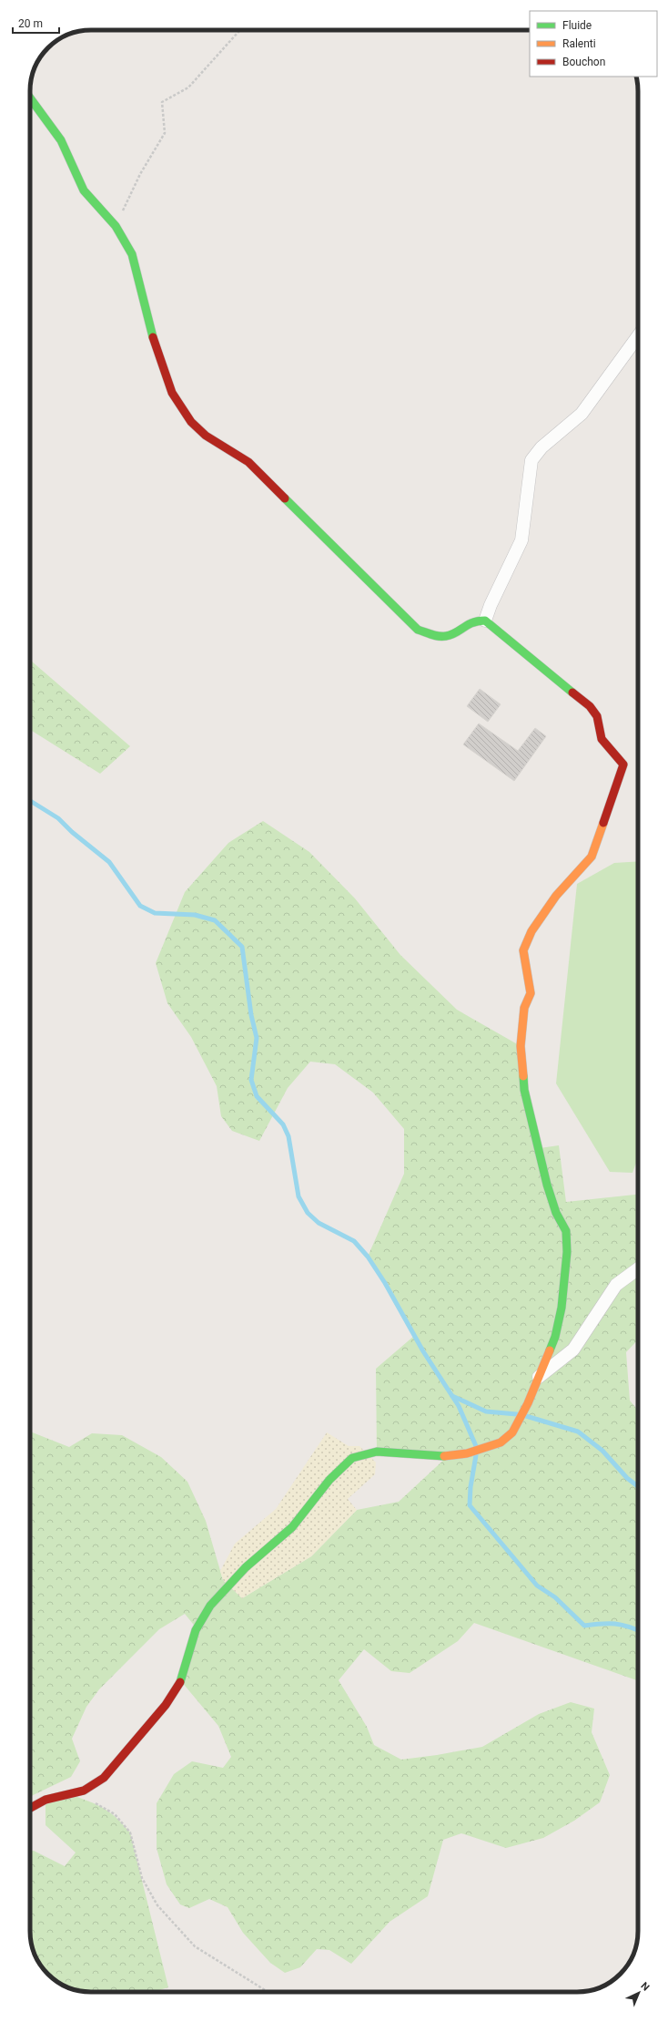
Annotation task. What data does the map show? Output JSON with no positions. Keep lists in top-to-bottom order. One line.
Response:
{"legend":["Fluide","Ralenti","Bouchon"],"scale_bar":"20 m","north":"top right"}
